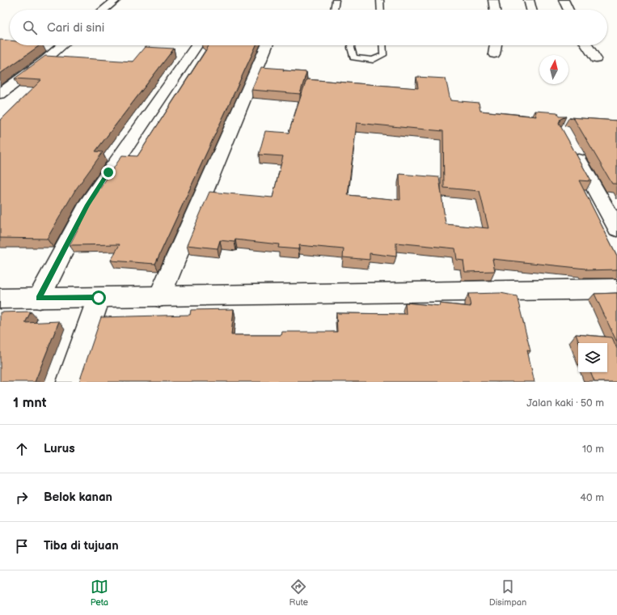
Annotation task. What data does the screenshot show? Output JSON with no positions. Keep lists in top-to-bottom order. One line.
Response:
{"north":"top","page":{"search":"Cari di sini","heading":["1 mnt","Jalan kaki · 50 m"],"list":[["Lurus","10 m"],["Belok kanan","40 m"],"Tiba di tujuan"],"nav":["Peta","Rute","Disimpan"]}}
